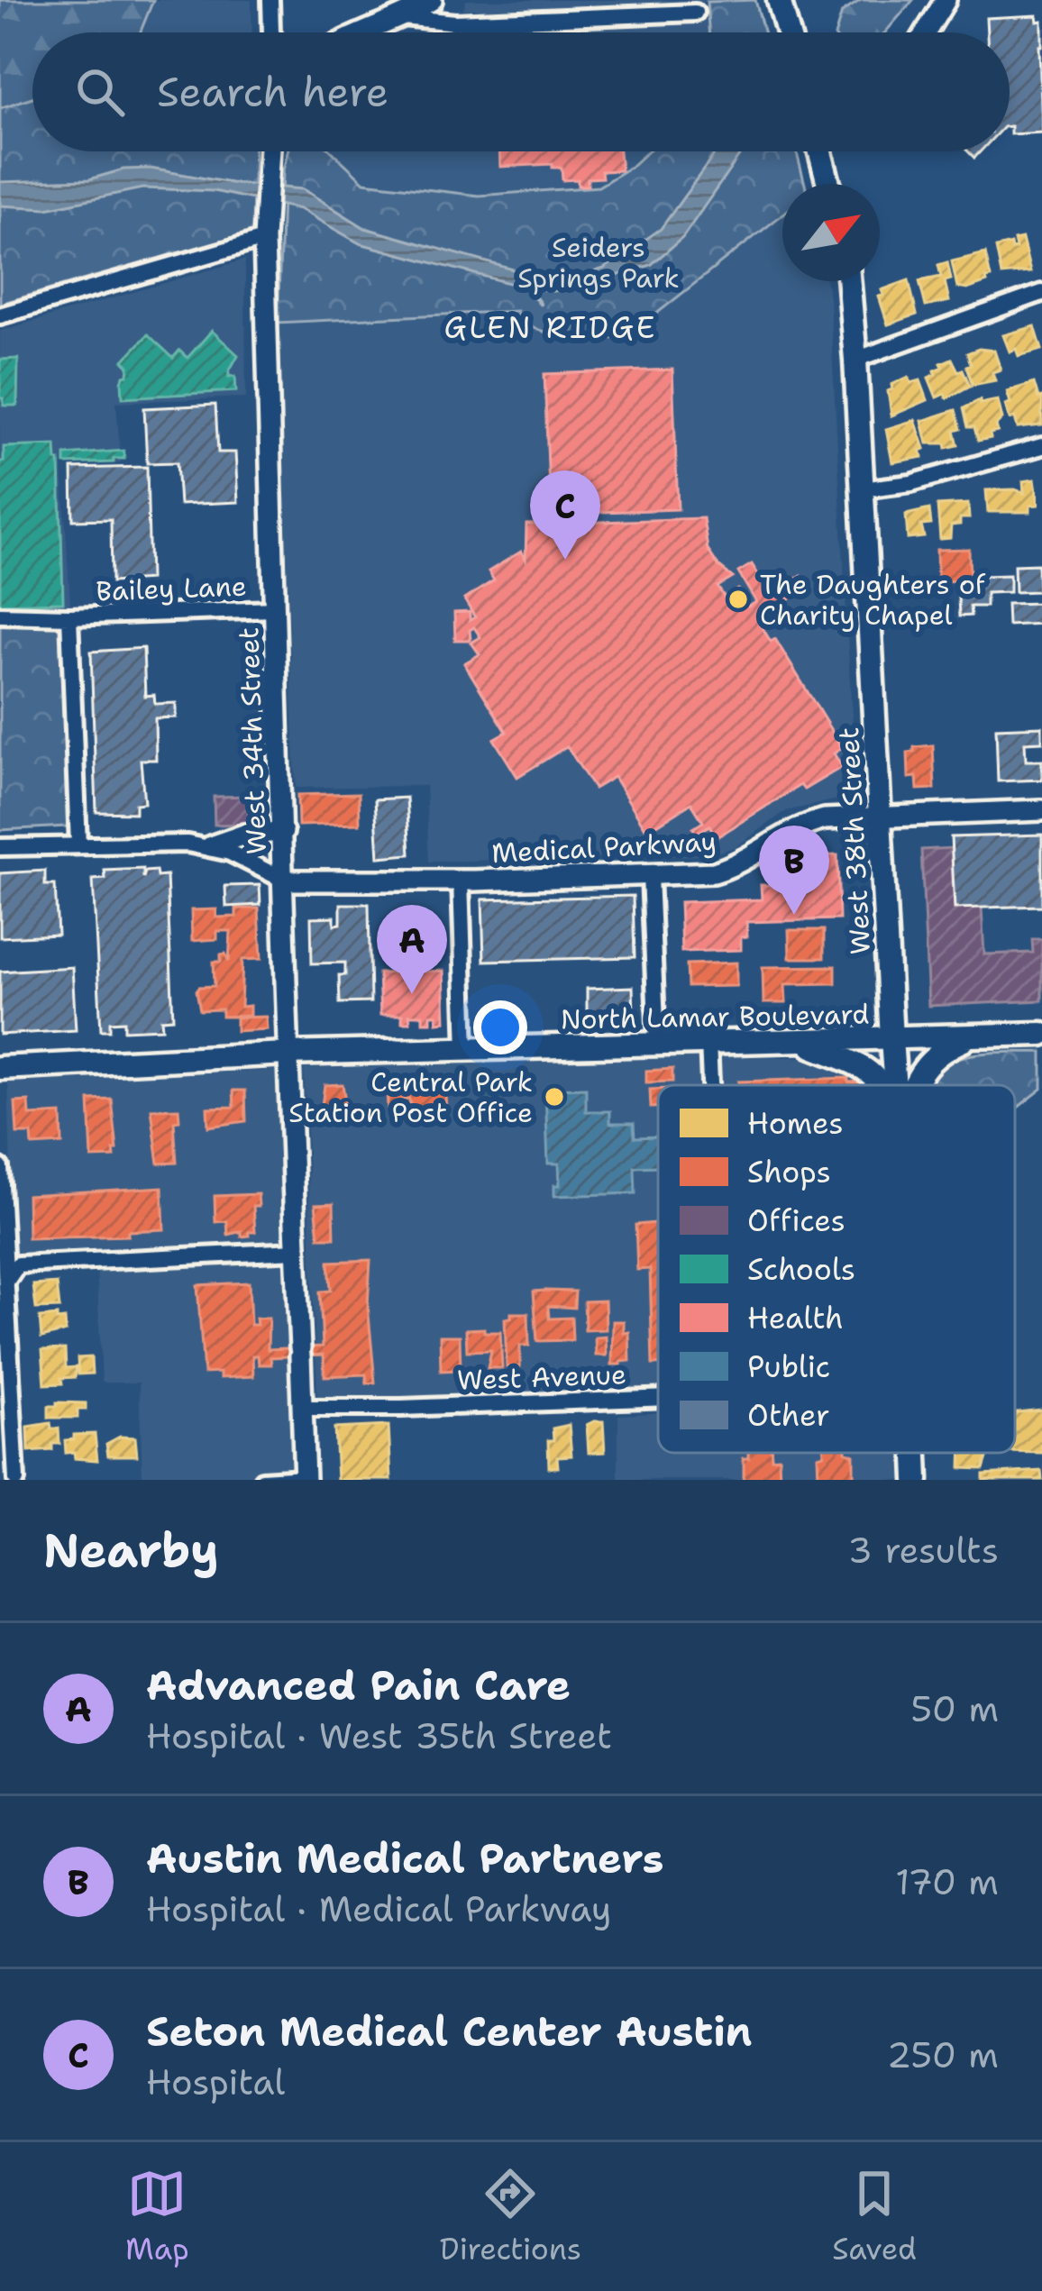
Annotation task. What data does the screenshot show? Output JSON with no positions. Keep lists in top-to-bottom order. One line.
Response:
{"streets":{"main road":["West 38th Street","North Lamar Boulevard"],"street":["Bailey Lane","West 34th Street","Medical Parkway","West Avenue"]},"crossings":[["Bailey Lane","West 34th Street"],["West 34th Street","Medical Parkway"],["West 34th Street","North Lamar Boulevard"],["West 34th Street","West Avenue"],["West 38th Street","Medical Parkway"],["West 38th Street","North Lamar Boulevard"]],"districts":["GLEN RIDGE"],"parks":["Seiders Springs Park"],"places":["The Daughters of Charity Chapel","Central Park Station Post Office"],"legend":["Homes","Shops","Offices","Schools","Health","Public","Other"],"north":"top right","page":{"search":"Search here","pins":["C","B","A"],"heading":["Nearby","3 results"],"list":[{"mark":"A","name":"Advanced Pain Care","note":"Hospital · West 35th Street","value":"50 m"},{"mark":"B","name":"Austin Medical Partners","note":"Hospital · Medical Parkway","value":"170 m"},{"mark":"C","name":"Seton Medical Center Austin","note":"Hospital","value":"250 m"}],"nav":["Map","Directions","Saved"]}}
